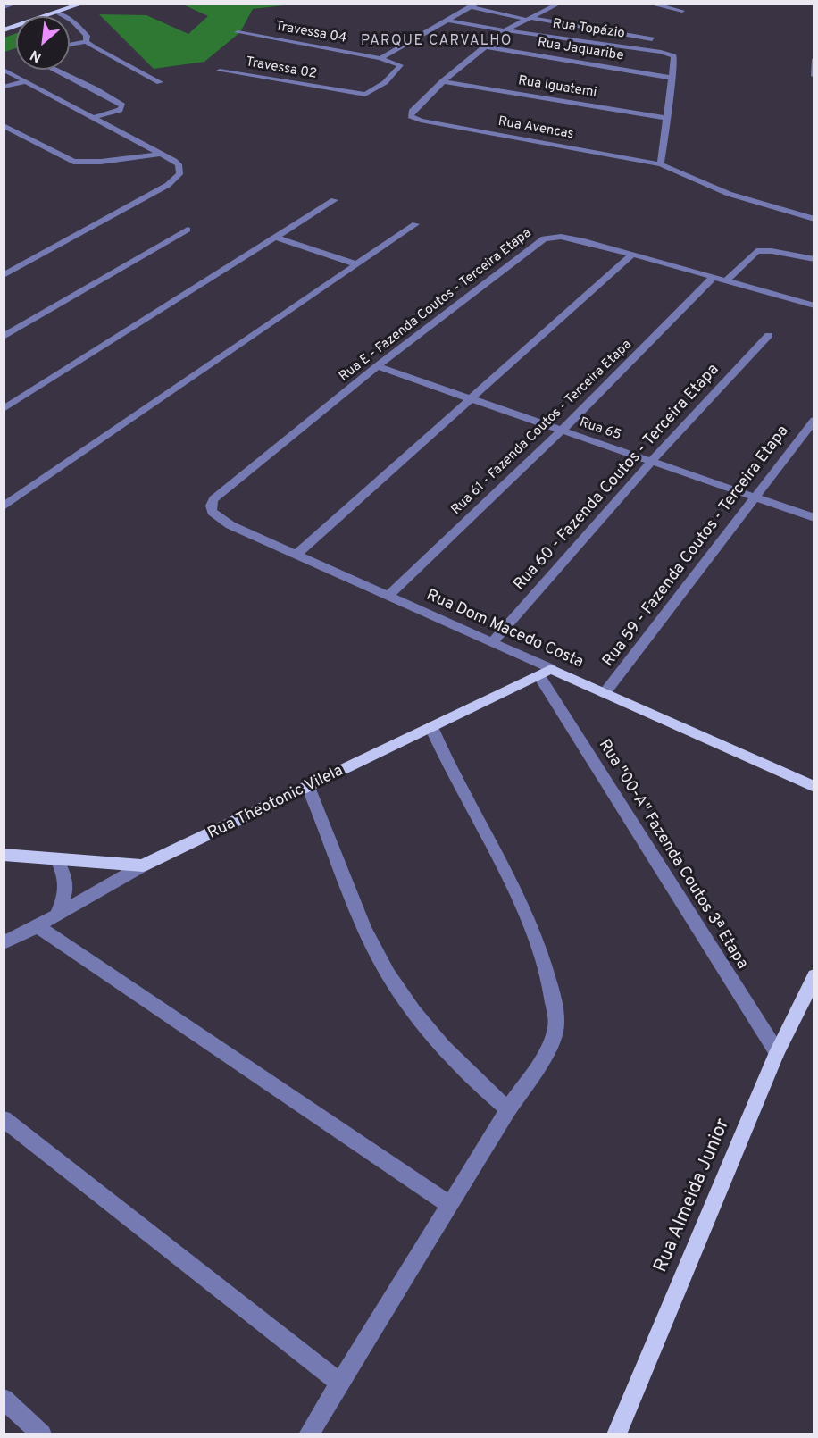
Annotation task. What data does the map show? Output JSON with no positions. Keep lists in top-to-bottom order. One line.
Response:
{"streets":{"main road":["Rua Dom Macedo Costa","Rua Theotonic Vilela","Rua Almeida Junior"],"street":["Rua Topázio","Travessa 04","Rua Jaquaribe","Travessa 02","Rua Iguatemi","Rua Avencas","Rua E - Fazenda Coutos - Terceira Etapa","Rua 61 - Fazenda Coutos - Terceira Etapa","Rua 65","Rua 60 - Fazenda Coutos - Terceira Etapa","Rua 59 - Fazenda Coutos - Terceira Etapa","Rua \"00-A\" Fazenda Coutos 3ª Etapa"]},"crossings":[["Rua Topázio","Rua Jaquaribe"],["Travessa 04","Travessa 02"],["Rua Iguatemi","Rua Avencas"],["Rua E - Fazenda Coutos - Terceira Etapa","Rua 61 - Fazenda Coutos - Terceira Etapa"],["Rua E - Fazenda Coutos - Terceira Etapa","Rua 65"],["Rua E - Fazenda Coutos - Terceira Etapa","Rua Dom Macedo Costa"],["Rua 61 - Fazenda Coutos - Terceira Etapa","Rua 65"],["Rua 61 - Fazenda Coutos - Terceira Etapa","Rua Dom Macedo Costa"],["Rua 65","Rua 60 - Fazenda Coutos - Terceira Etapa"],["Rua 65","Rua 59 - Fazenda Coutos - Terceira Etapa"],["Rua 60 - Fazenda Coutos - Terceira Etapa","Rua Dom Macedo Costa"],["Rua 59 - Fazenda Coutos - Terceira Etapa","Rua Dom Macedo Costa"],["Rua Dom Macedo Costa","Rua Theotonic Vilela"],["Rua Dom Macedo Costa","Rua \"00-A\" Fazenda Coutos 3ª Etapa"],["Rua Theotonic Vilela","Rua \"00-A\" Fazenda Coutos 3ª Etapa"],["Rua \"00-A\" Fazenda Coutos 3ª Etapa","Rua Almeida Junior"]],"districts":["PARQUE CARVALHO"],"north":"bottom left"}
